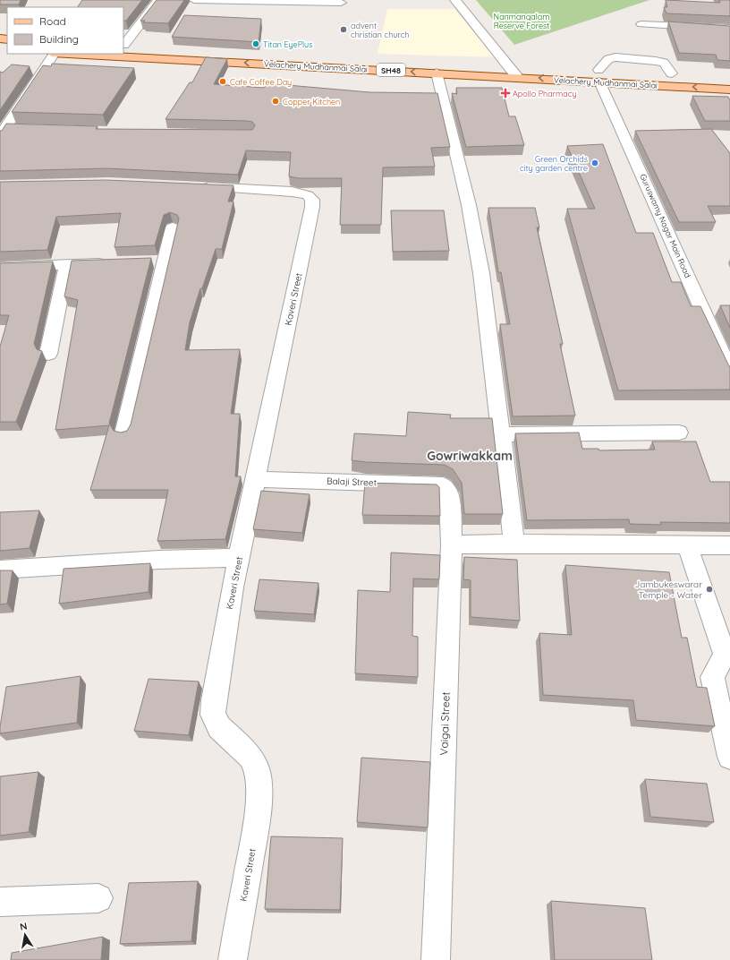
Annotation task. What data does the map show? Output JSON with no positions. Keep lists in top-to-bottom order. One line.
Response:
{"streets":{"main road":["Velachery Mudhanmai Salai","SH48"],"street":["Guruswamy Nagar Main Road","Kaveri Street","Balaji Street","Vaigai Street"]},"crossings":[["Velachery Mudhanmai Salai","Guruswamy Nagar Main Road"],["Kaveri Street","Balaji Street"],["Balaji Street","Vaigai Street"]],"one_way":["Velachery Mudhanmai Salai"],"districts":["Gowriwakkam"],"parks":["Nanmangalam Reserve Forest"],"places":{"other":["advent christian church","Titan EyePlus","Cafe Coffee Day","Copper Kitchen","Green Orchids city garden centre","Jambukeswarar Temple - Water"],"health":["Apollo Pharmacy"]},"legend":["Road","Building"],"north":"top"}
